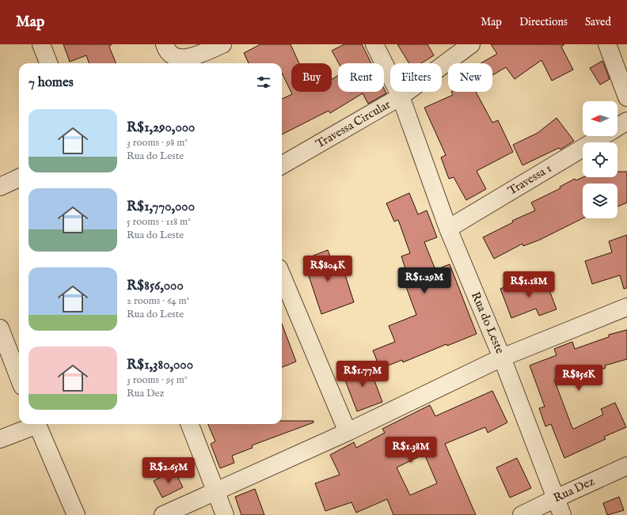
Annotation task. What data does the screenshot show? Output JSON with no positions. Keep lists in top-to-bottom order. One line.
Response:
{"streets":{"street":["Travessa Circular","Travessa 1","Rua do Leste","Rua Dez"]},"crossings":[["Travessa Circular","Rua do Leste"],["Travessa 1","Rua do Leste"],["Rua do Leste","Rua Dez"]],"north":"left","page":{"header":"Map","nav":["Map","Directions","Saved"],"chip":["Buy","Rent","Filters","New"],"heading":"7 homes","list":[{"name":"R$1,290,000","note":"3 rooms · 98 m² · Rua do Leste"},{"name":"R$1,770,000","note":"5 rooms · 118 m² · Rua do Leste"},{"name":"R$856,000","note":"2 rooms · 64 m² · Rua do Leste"},{"name":"R$1,380,000","note":"3 rooms · 95 m² · Rua Dez"}],"price":["R$804K","R$1.29M","R$1.18M","R$1.77M","R$856K","R$1.38M","R$2.65M"]}}
